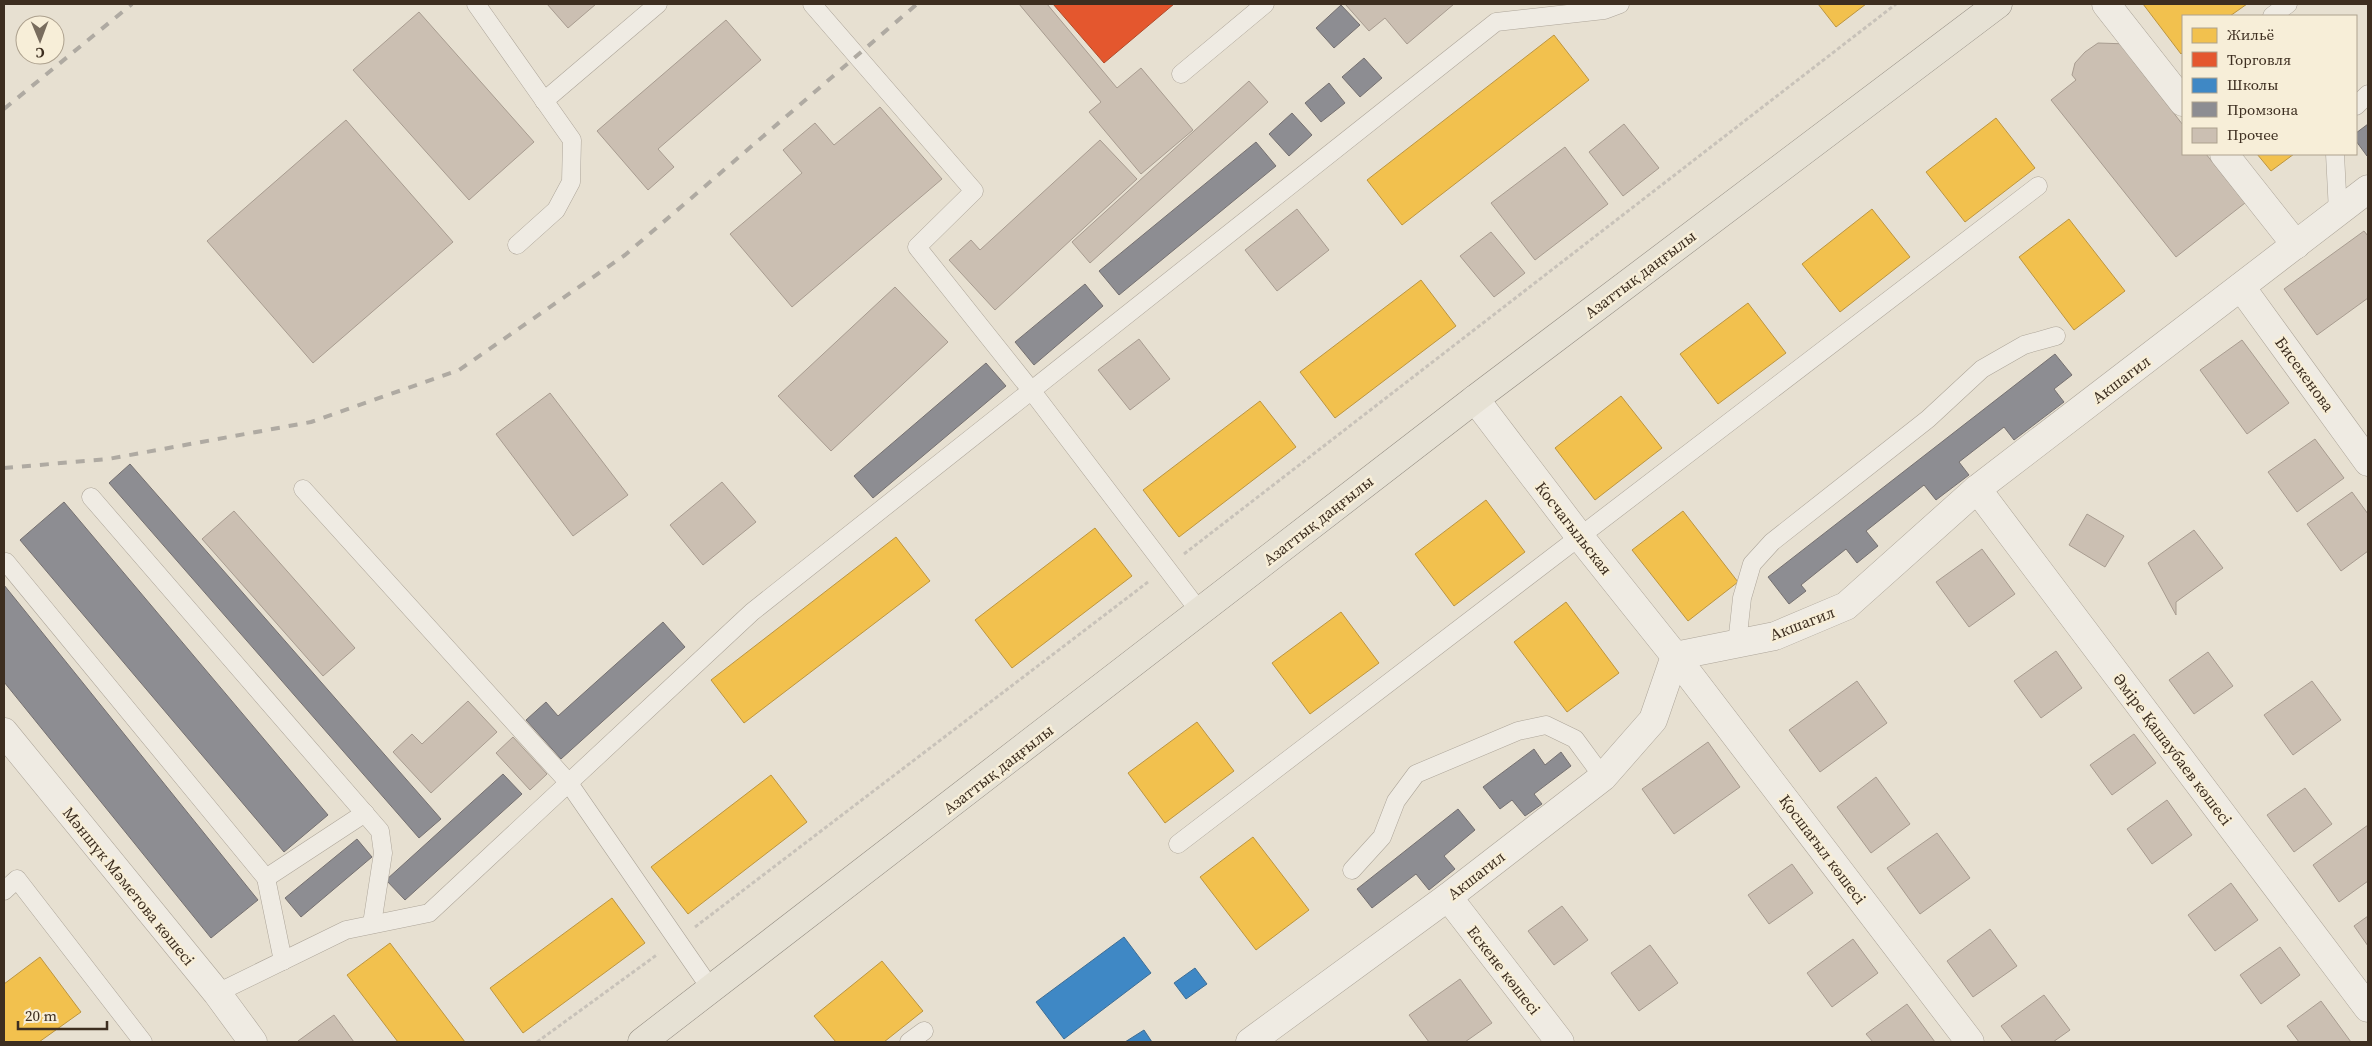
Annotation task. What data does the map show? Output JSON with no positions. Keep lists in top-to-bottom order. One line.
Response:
{"streets":{"main road":["Азаттық даңғылы"],"street":["Бисекенова","Акшагил","Косчагыльская","Әміре Қашаубаев көшесі","Қосшағыл көшесі","Мәншүк Мәметова көшесі","Ескене көшесі"]},"crossings":[["Азаттық даңғылы","Косчагыльская"],["Бисекенова","Акшагил"],["Акшагил","Косчагыльская"],["Акшагил","Әміре Қашаубаев көшесі"],["Акшагил","Қосшағыл көшесі"],["Акшагил","Ескене көшесі"],["Косчагыльская","Қосшағыл көшесі"]],"legend":["Жильё","Торговля","Школы","Промзона","Прочее"],"scale_bar":"20 m","north":"bottom"}
